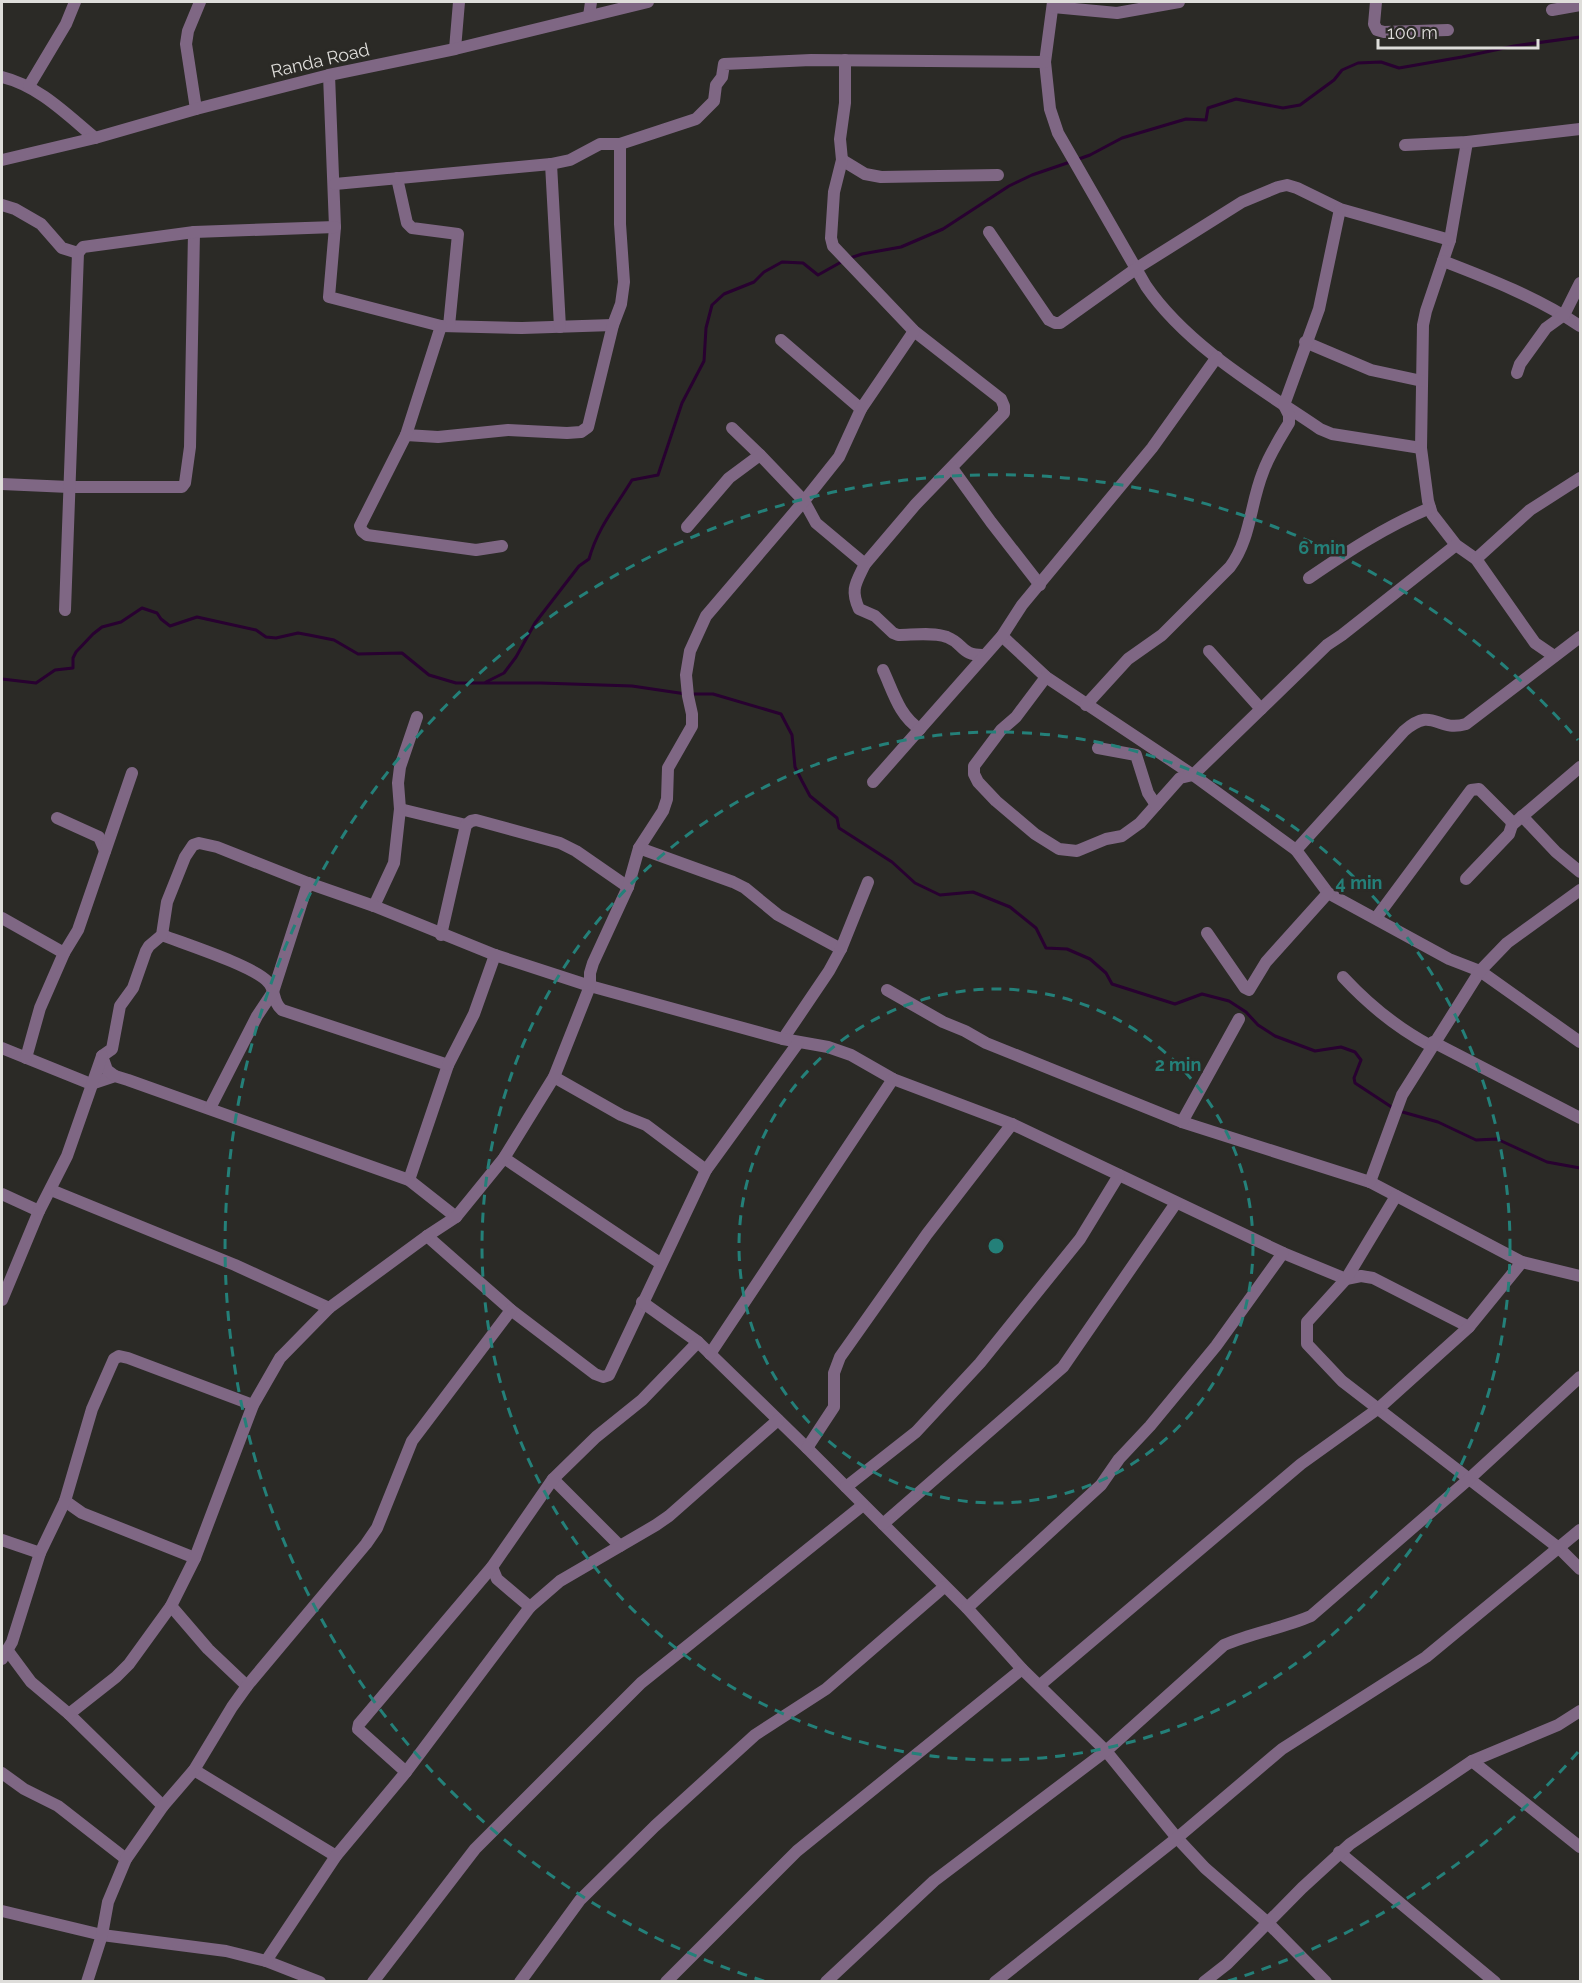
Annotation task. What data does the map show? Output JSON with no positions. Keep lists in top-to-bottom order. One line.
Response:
{"streets":{"street":["Randa Road"]},"scale_bar":"100 m","rings":["6 min","4 min","2 min"]}
